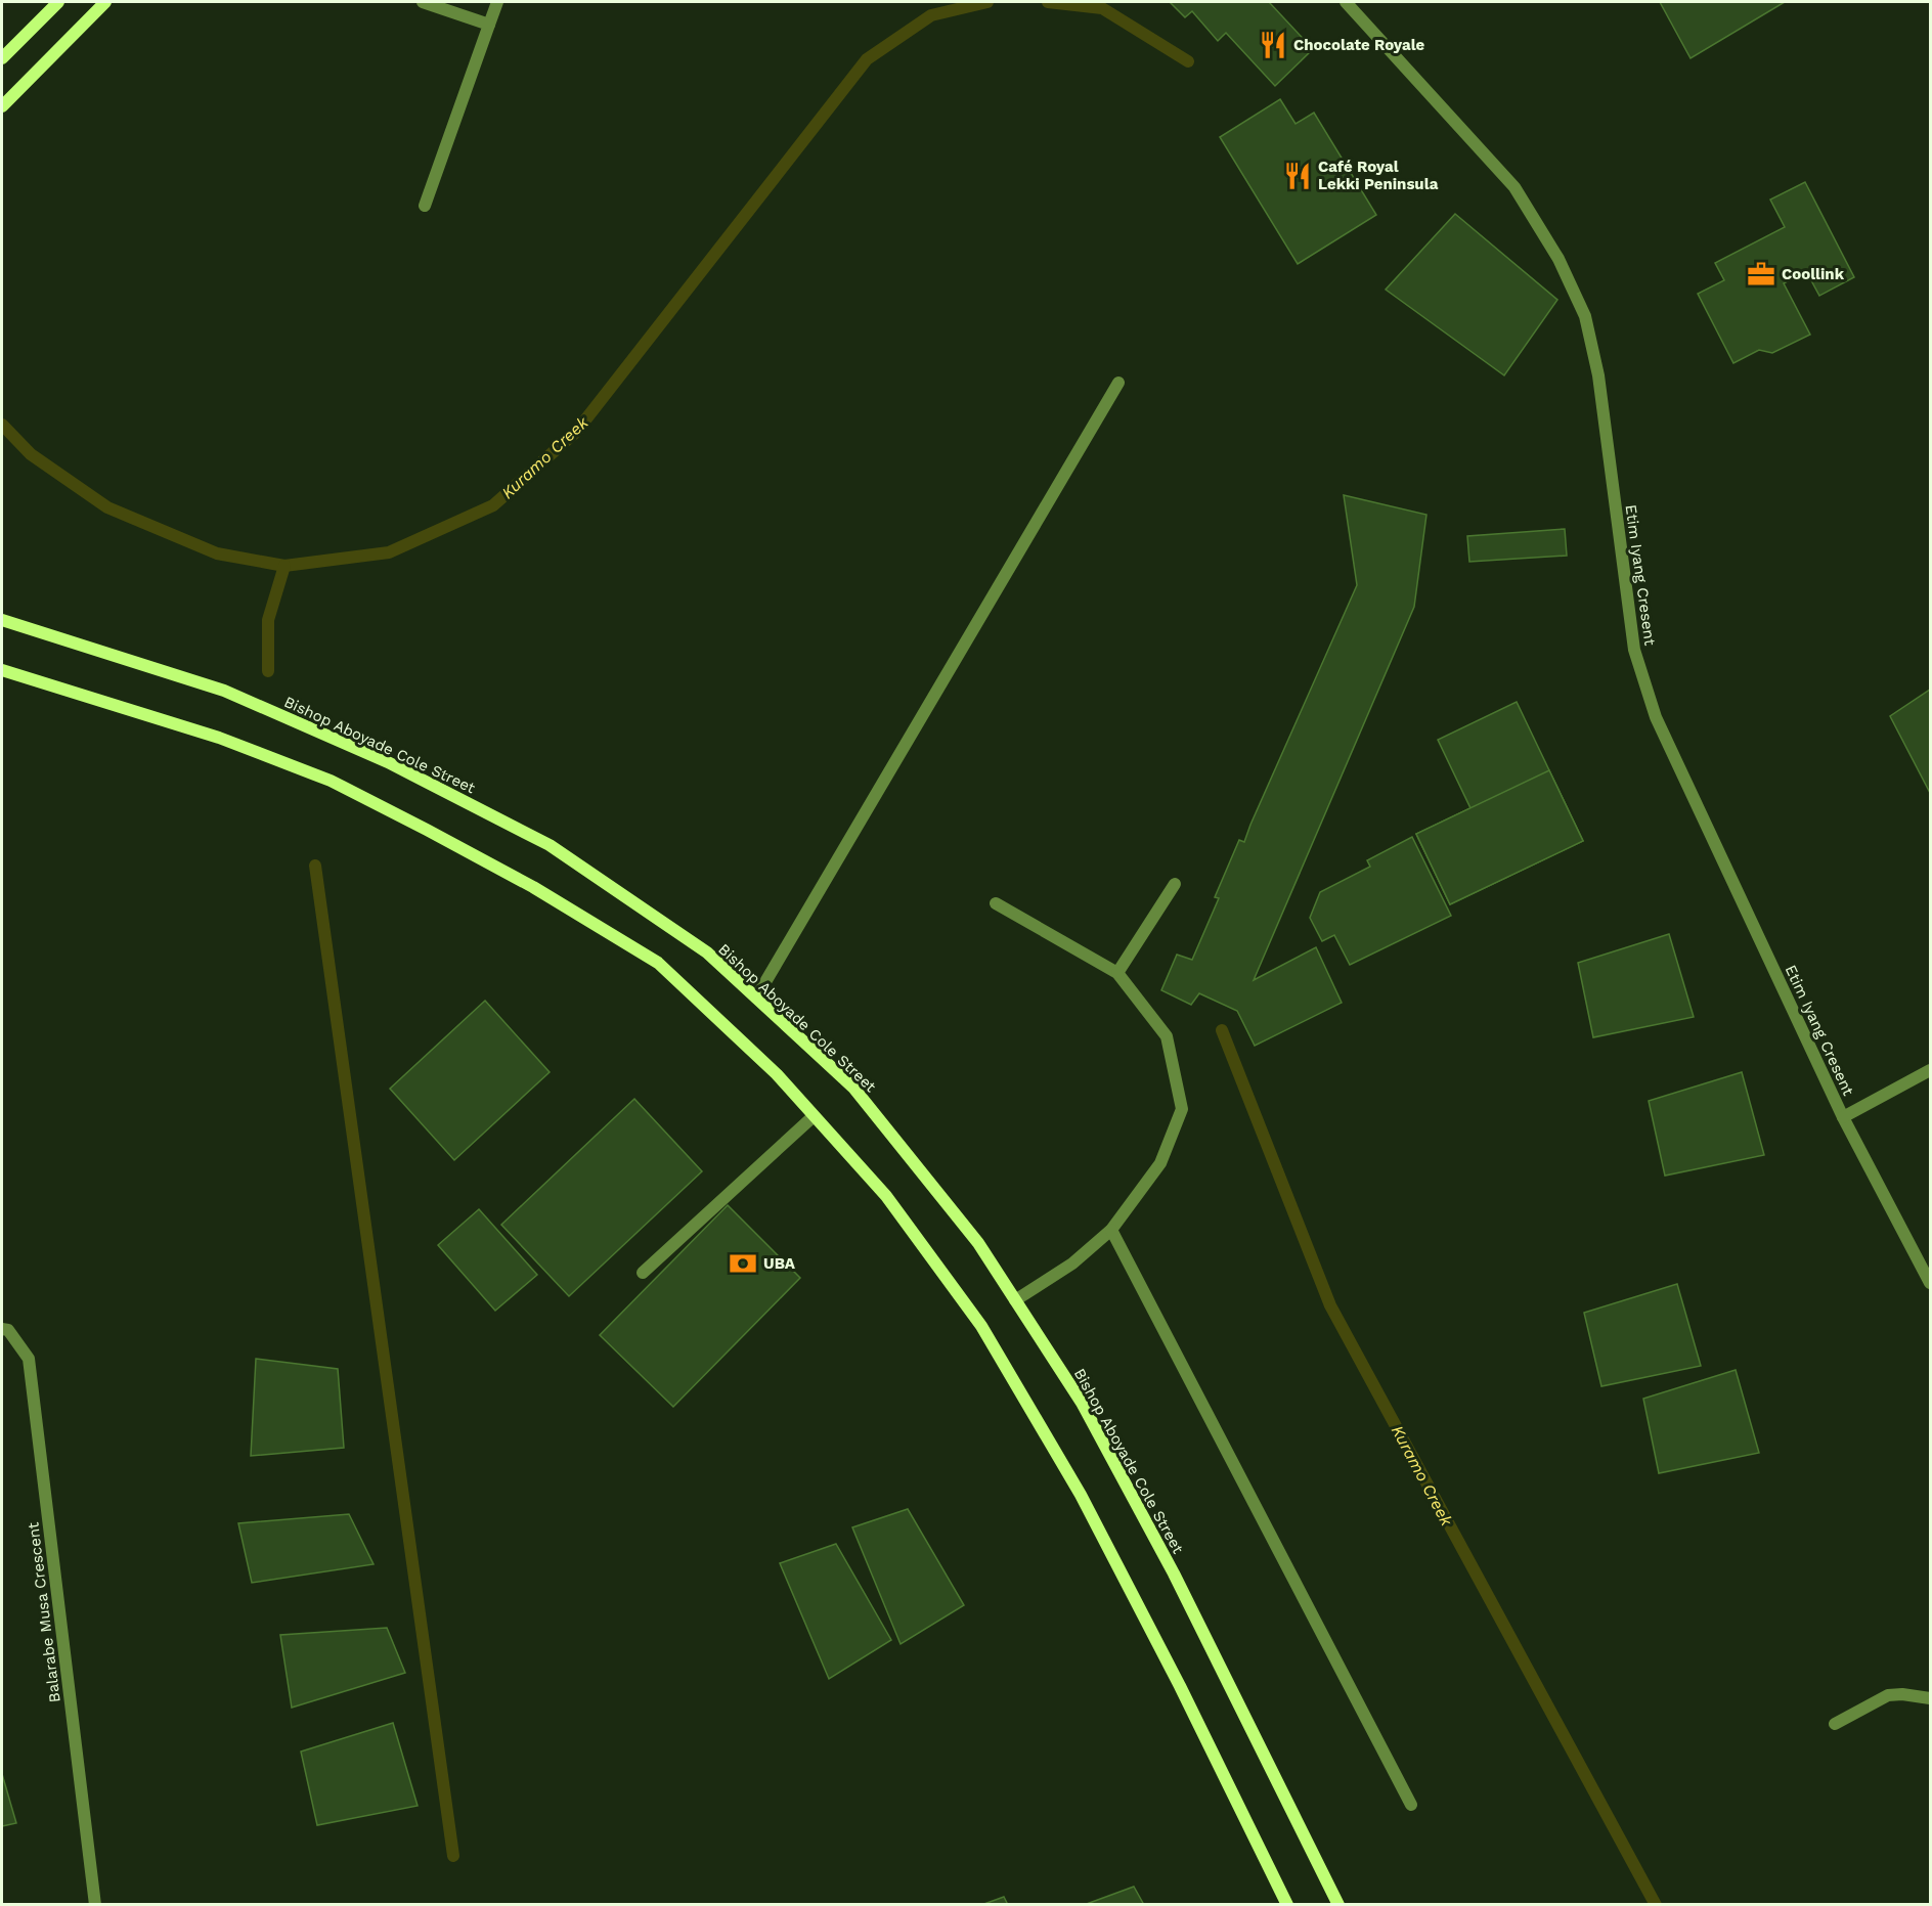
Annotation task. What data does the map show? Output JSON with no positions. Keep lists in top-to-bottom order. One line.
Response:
{"streets":{"street":["Etim Iyang Cresent","Bishop Aboyade Cole Street","Balarabe Musa Crescent"]},"water":["Kuramo Creek"],"places":{"restaurant":["Chocolate Royale","Café Royal Lekki Peninsula"],"office":["Coollink"],"bank":["UBA"]}}
